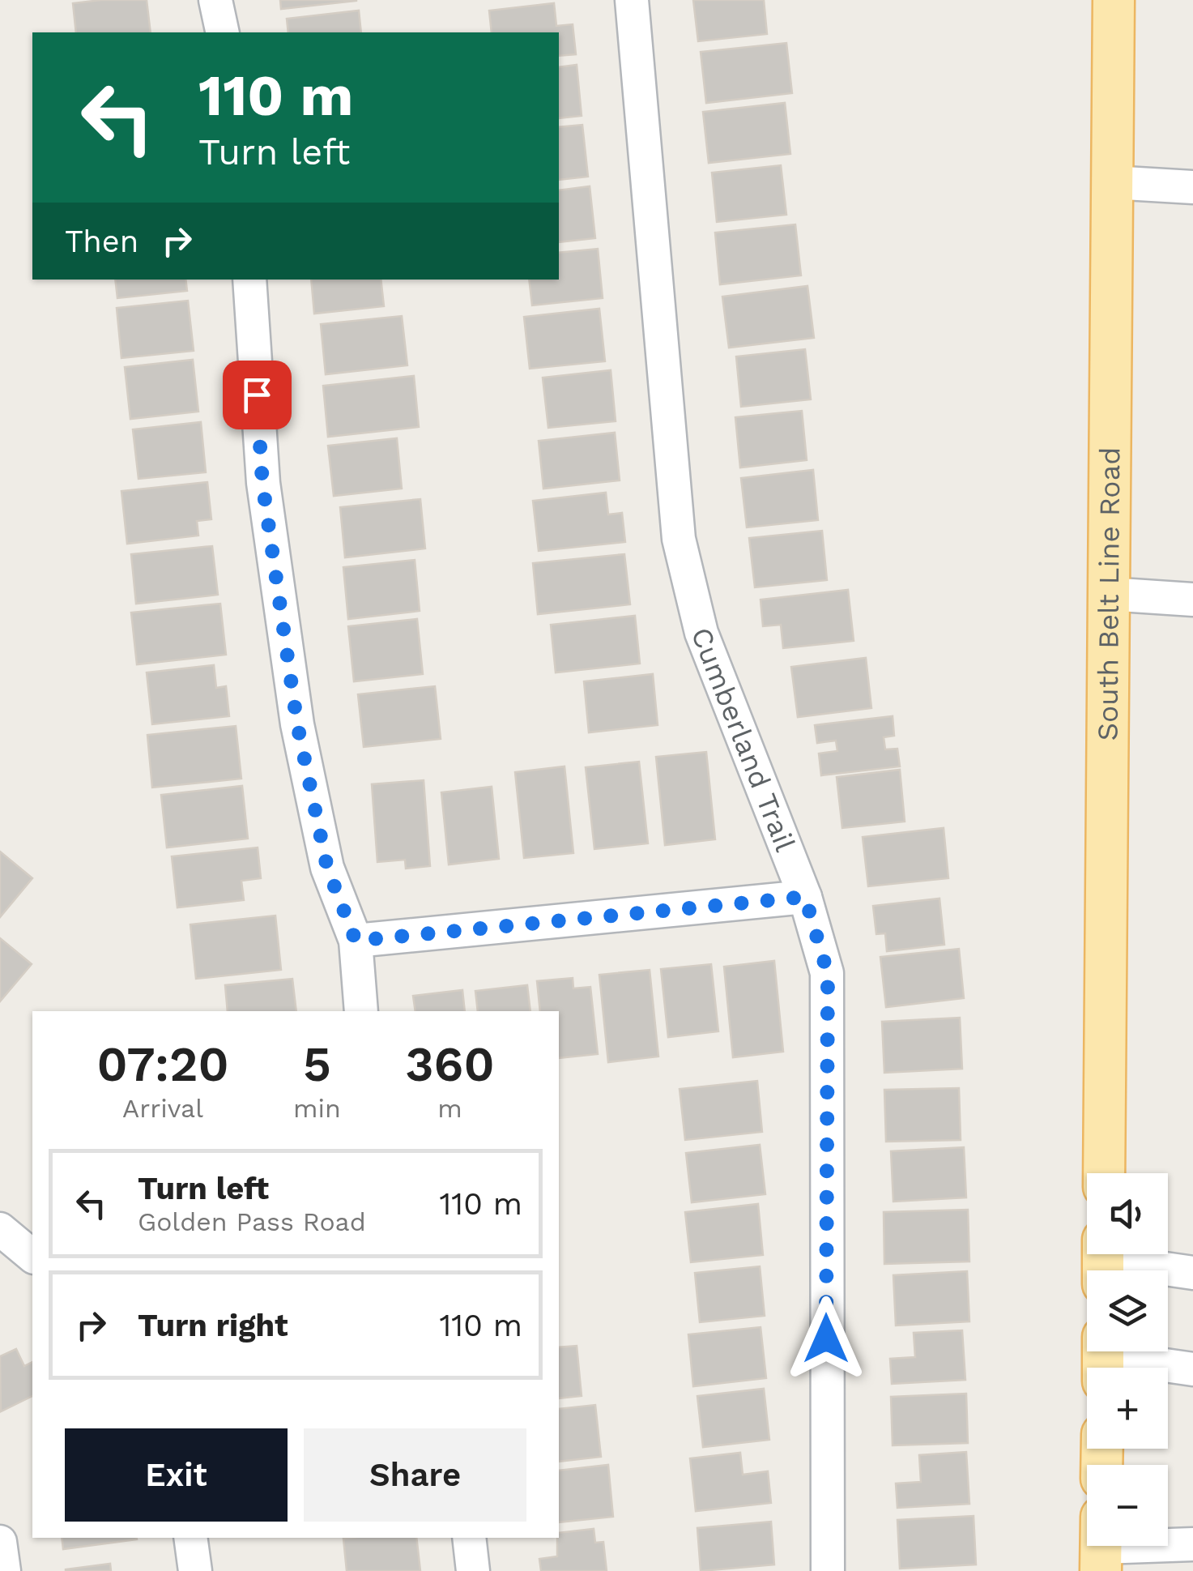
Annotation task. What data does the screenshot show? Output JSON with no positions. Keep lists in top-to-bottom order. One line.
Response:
{"streets":{"main road":["South Belt Line Road"],"street":["Cumberland Trail"]},"page":{"turn":["110 m","Turn left"],"then":"Then","eta":["07:20","Arrival","5","min","360","m"],"list":[{"name":"Turn left","note":"Golden Pass Road","value":"110 m"},{"name":"Turn right","value":"110 m"}],"map_buttons":["+","−"],"buttons":["Exit","Share"]}}
